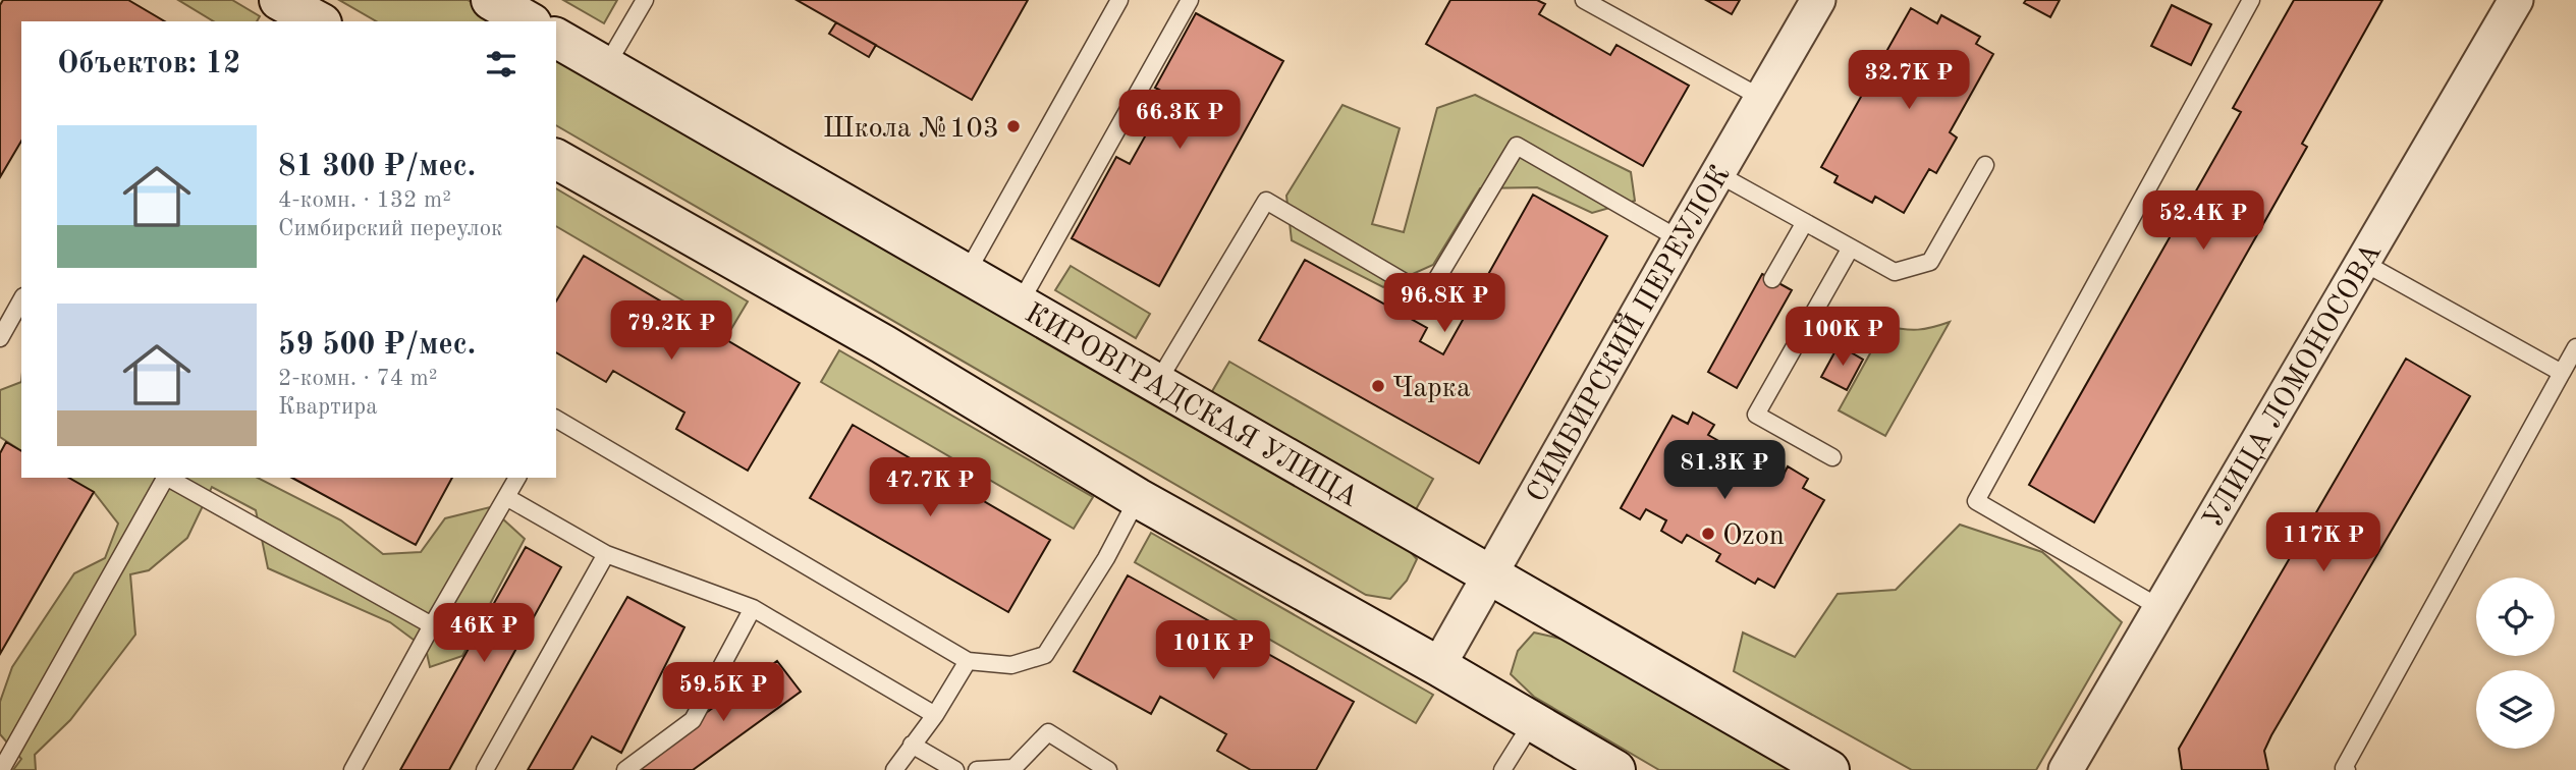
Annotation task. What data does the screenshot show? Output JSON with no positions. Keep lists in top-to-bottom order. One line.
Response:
{"streets":{"main road":["КИРОВГРАДСКАЯ УЛИЦА"],"street":["СИМБИРСКИЙ ПЕРЕУЛОК","УЛИЦА ЛОМОНОСОВА"]},"crossings":[["СИМБИРСКИЙ ПЕРЕУЛОК","КИРОВГРАДСКАЯ УЛИЦА"]],"places":["Школа №103","Чарка","Ozon"],"page":{"heading":"Объектов: 12","price":["32.7K ₽","66.3K ₽","52.4K ₽","96.8K ₽","79.2K ₽","100K ₽","81.3K ₽","47.7K ₽","117K ₽","46K ₽","101K ₽","59.5K ₽"],"list":[{"name":"81 300 ₽/мес.","note":"4-комн. · 132 m² · Симбирский переулок"},{"name":"59 500 ₽/мес.","note":"2-комн. · 74 m² · Квартира"}]}}
